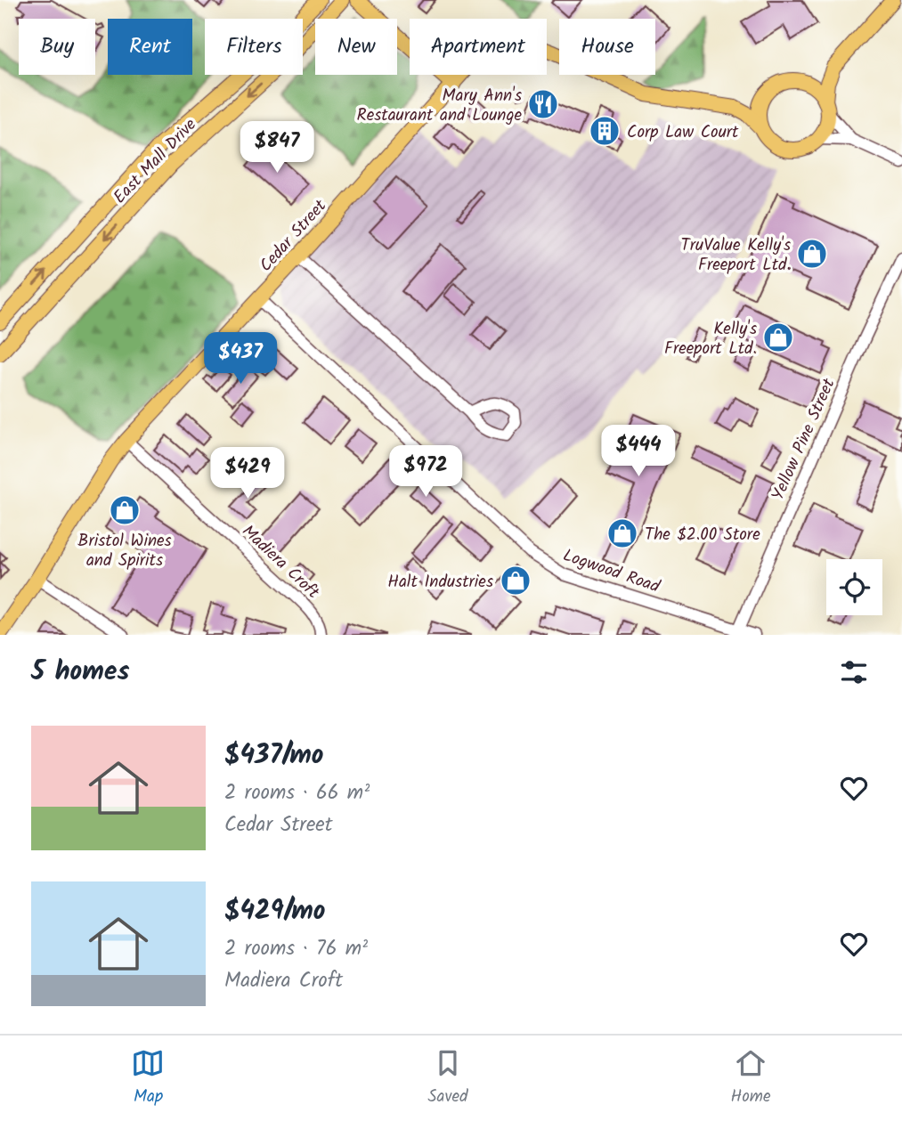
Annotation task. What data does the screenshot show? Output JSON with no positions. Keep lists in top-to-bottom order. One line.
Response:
{"streets":{"main road":["East Mall Drive","Cedar Street"],"street":["Yellow Pine Street","Madiera Croft","Logwood Road"]},"crossings":[["Cedar Street","Madiera Croft"],["Cedar Street","Logwood Road"],["Yellow Pine Street","Logwood Road"]],"places":{"restaurant":["Mary Ann's Restaurant and Lounge"],"building":["Corp Law Court"],"shop":["TruValue Kelly's Freeport Ltd.","Kelly's Freeport Ltd.","Bristol Wines and Spirits","The $2.00 Store","Halt Industries"]},"page":{"chip":["Buy","Rent","Filters","New","Apartment","House"],"price":["$847","$437","$444","$972","$429"],"heading":"5 homes","list":[{"name":"$437/mo","note":"2 rooms · 66 m² · Cedar Street"},{"name":"$429/mo","note":"2 rooms · 76 m² · Madiera Croft"}],"tabs":["Map","Saved","Home"]}}
